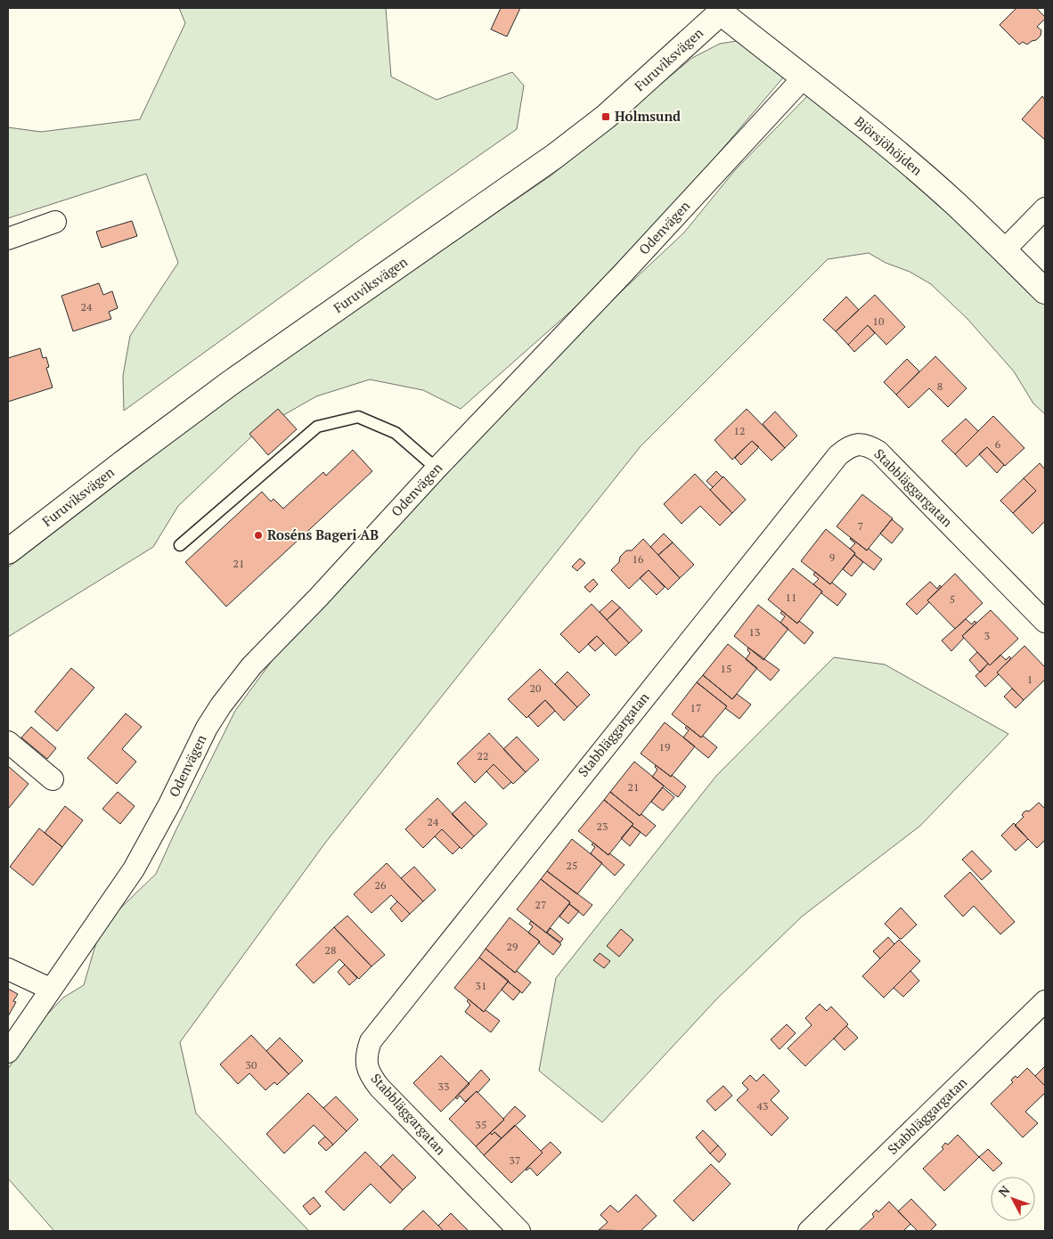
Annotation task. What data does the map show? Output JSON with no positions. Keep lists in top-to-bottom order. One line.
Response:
{"streets":{"main road":["Furuviksvägen","Björsjöhöjden"],"street":["Odenvägen","Stabbläggargatan"]},"crossings":[["Furuviksvägen","Björsjöhöjden"],["Björsjöhöjden","Odenvägen"]],"places":{"transit":["Holmsund"],"other":["Roséns Bageri AB"]},"house_numbers":["24","10","8","12","6","7","9","16","21","11","5","13","3","15","1","20","17","19","22","21","24","23","25","26","27","29","28","31","30","33","43","35","37"],"north":"top left"}
